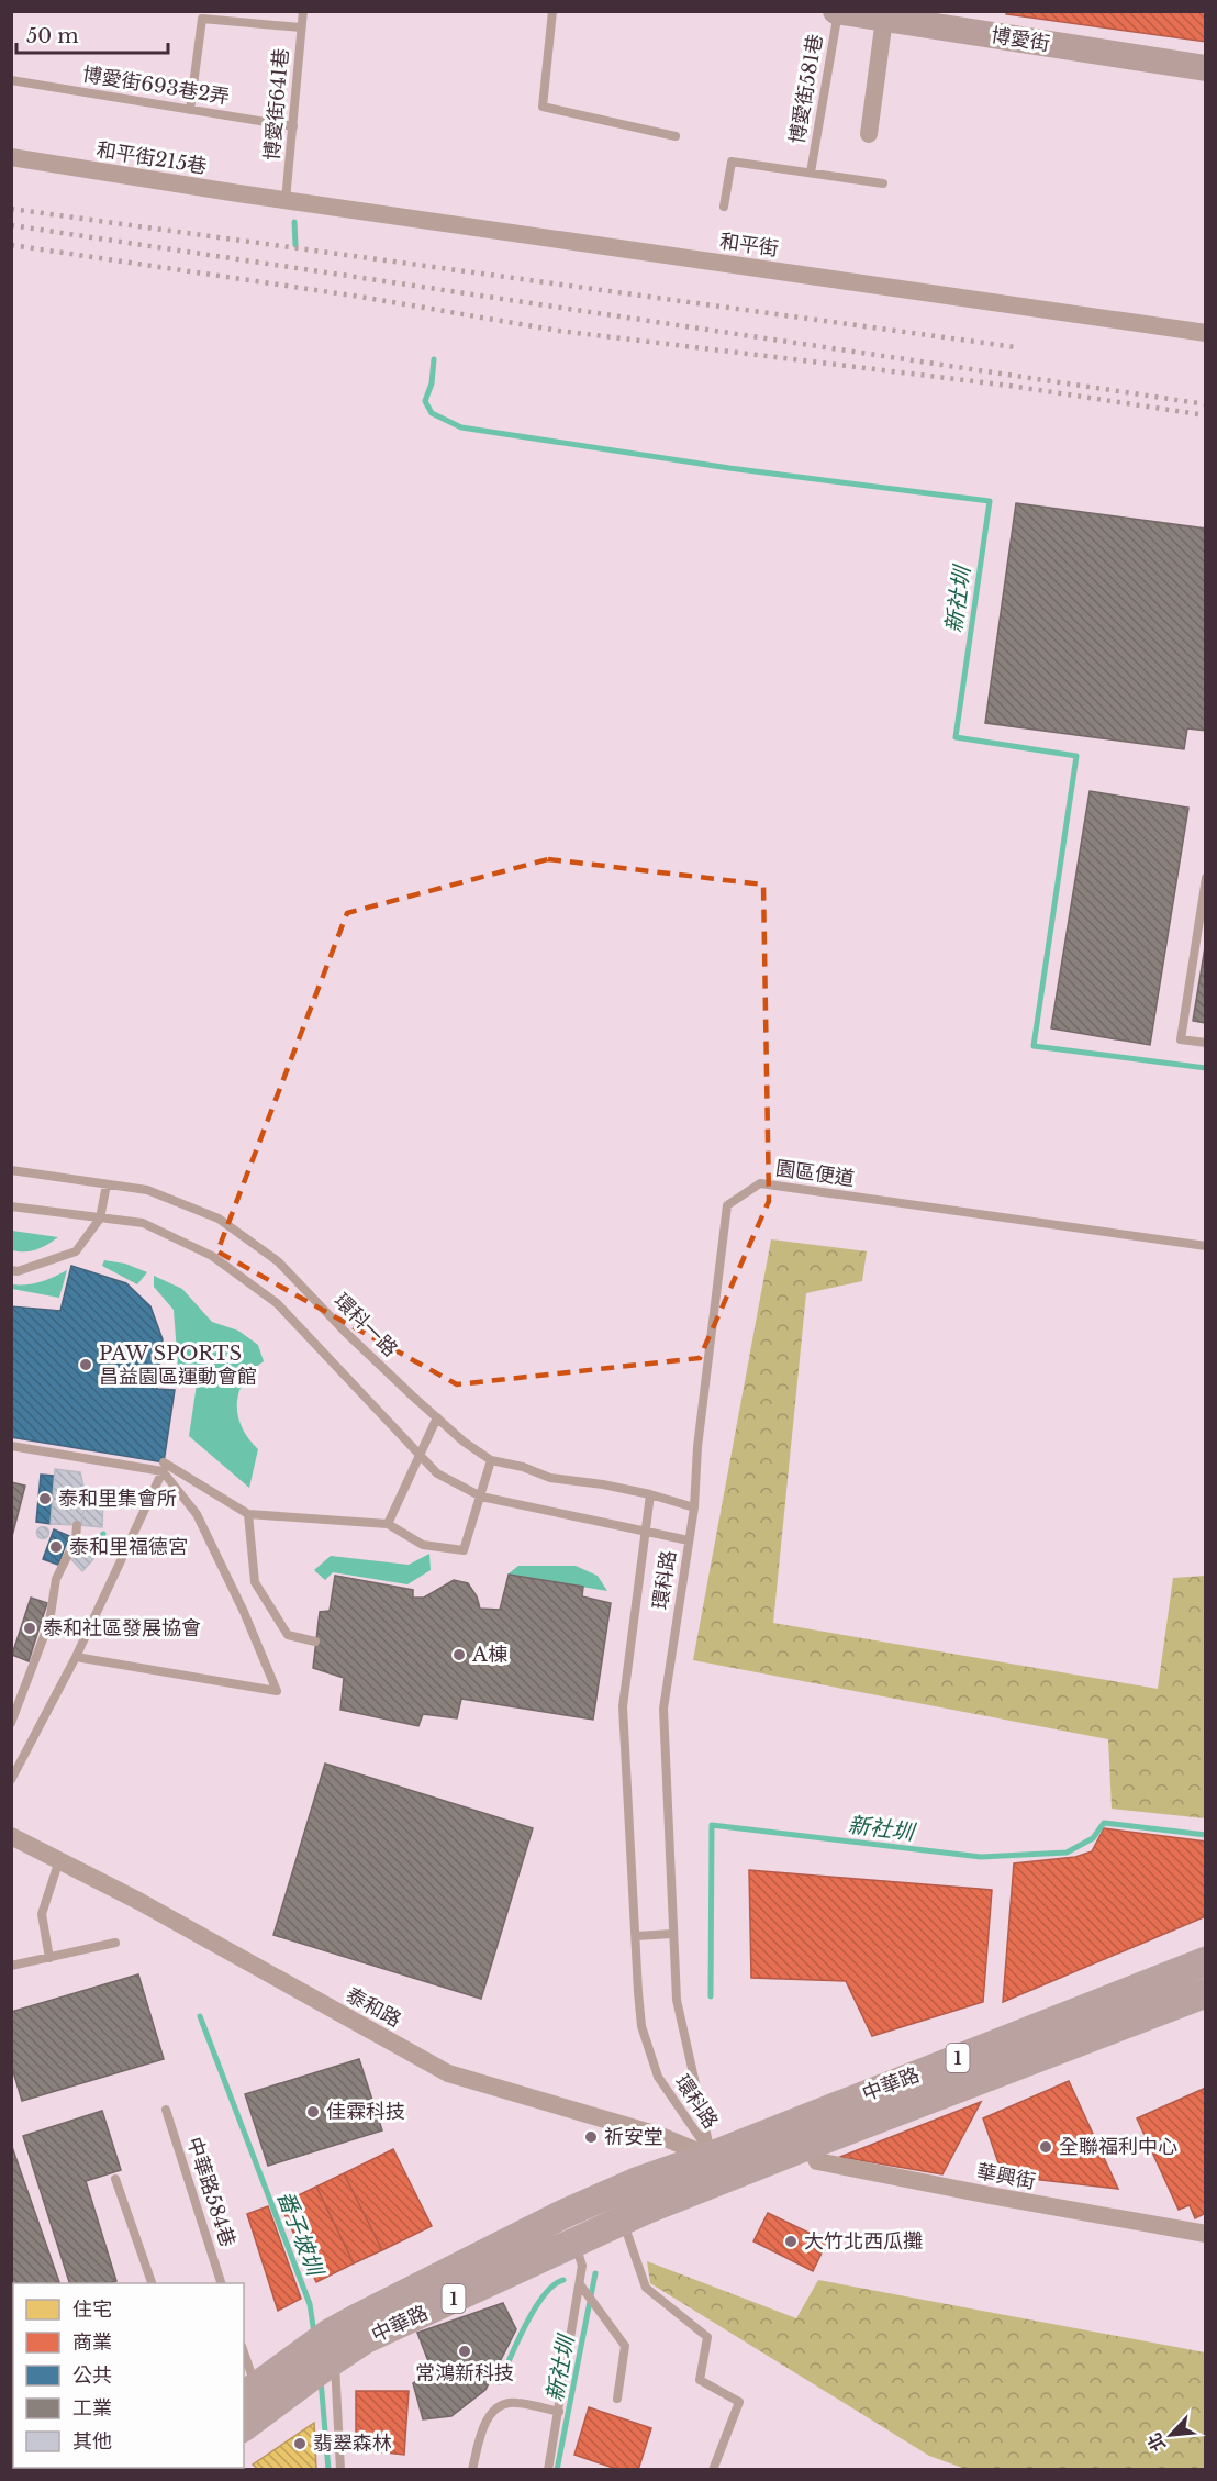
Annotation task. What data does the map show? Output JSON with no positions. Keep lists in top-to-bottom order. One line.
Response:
{"streets":{"main road":["1","中華路"],"street":["博愛街","和平街215巷","和平街","泰和路","華興街"],"lane":["博愛街693巷2弄","博愛街581巷","博愛街641巷","園區便道","環科一路","環科路","中華路584巷"]},"crossings":[["博愛街","博愛街581巷"],["博愛街693巷2弄","博愛街641巷"],["博愛街641巷","和平街215巷"],["博愛街641巷","和平街"],["和平街215巷","和平街"],["園區便道","環科一路"],["園區便道","環科路"],["環科一路","環科路"],["環科路","泰和路"],["環科路","中華路"],["泰和路","中華路"],["1","中華路"],["中華路","華興街"]],"water":["新社圳","番子坡圳"],"places":["PAW SPORTS 昌益園區運動會館","泰和里集會所","泰和里福德宮","泰和社區發展協會","A棟","佳霖科技","祈安堂","全聯福利中心","大竹北西瓜攤","常鴻新科技","翡翠森林"],"legend":["住宅","商業","公共","工業","其他"],"scale_bar":"50 m","north":"bottom left"}
